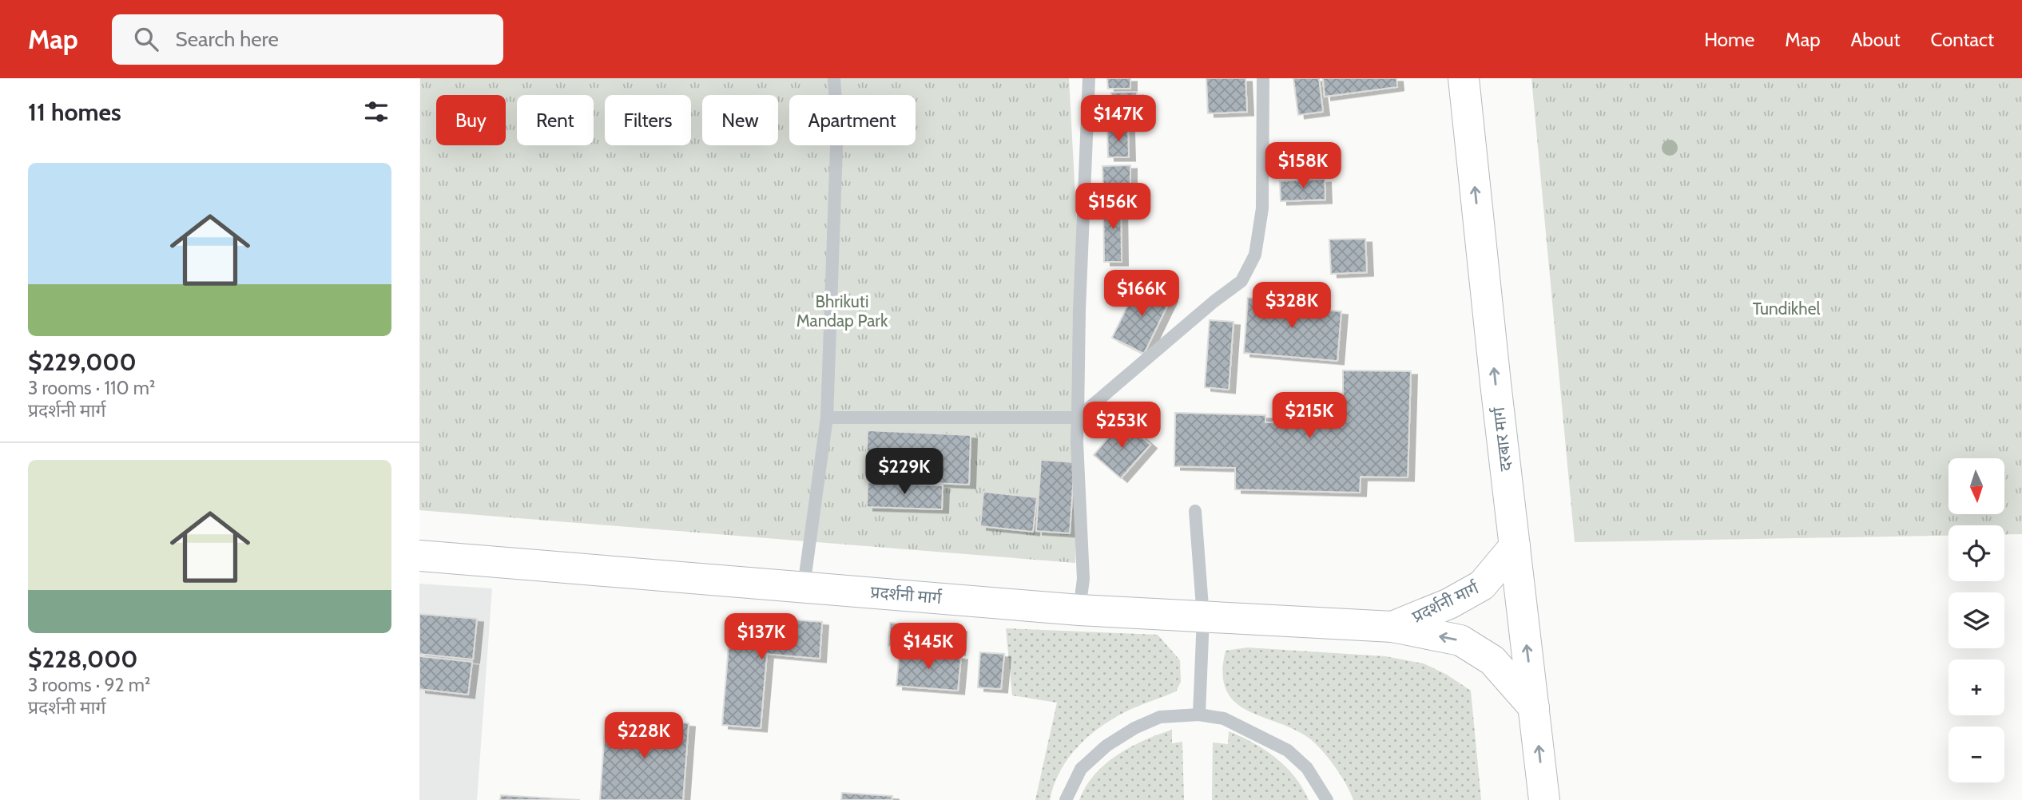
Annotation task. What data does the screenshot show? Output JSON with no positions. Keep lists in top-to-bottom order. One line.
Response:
{"streets":{"main road":["दरबार मार्ग","प्रदर्शनी मार्ग"]},"crossings":[["दरबार मार्ग","प्रदर्शनी मार्ग"]],"one_way":["दरबार मार्ग"],"parks":["Bhrikuti Mandap Park","Tundikhel"],"north":"bottom","page":{"header":"Map","search":"Search here","nav":["Home","Map","About","Contact"],"heading":"11 homes","price":["$147K","$158K","$156K","$166K","$328K","$215K","$253K","$229K","$137K","$145K","$228K"],"chip":["Buy","Rent","Filters","New","Apartment"],"list":[{"name":"$229,000","note":"3 rooms · 110 m² · प्रदर्शनी मार्ग"},{"name":"$228,000","note":"3 rooms · 92 m² · प्रदर्शनी मार्ग"}],"map_buttons":["+","−"]}}
